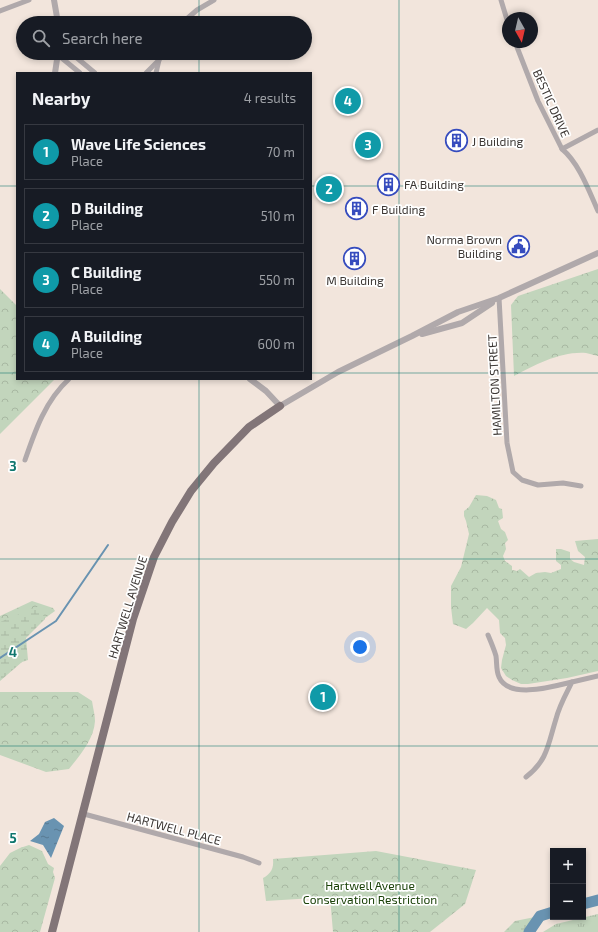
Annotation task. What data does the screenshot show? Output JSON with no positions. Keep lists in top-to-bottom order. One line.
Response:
{"streets":{"main road":["HARTWELL AVENUE"],"street":["BESTIC DRIVE","HAMILTON STREET","HARTWELL PLACE"]},"crossings":[["HAMILTON STREET","HARTWELL AVENUE"],["HARTWELL AVENUE","HARTWELL PLACE"]],"parks":["Hartwell Avenue Conservation Restriction"],"places":{"building":["J Building","FA Building","F Building","M Building"],"public building":["Norma Brown Building"]},"north":"bottom","page":{"search":"Search here","heading":["Nearby","4 results"],"pins":["4","3","2","1"],"list":[{"mark":"1","name":"Wave Life Sciences","note":"Place","value":"70 m"},{"mark":"2","name":"D Building","note":"Place","value":"510 m"},{"mark":"3","name":"C Building","note":"Place","value":"550 m"},{"mark":"4","name":"A Building","note":"Place","value":"600 m"}],"map_buttons":["+","−"]},"grid":{"rows":["3","4","5"]}}
